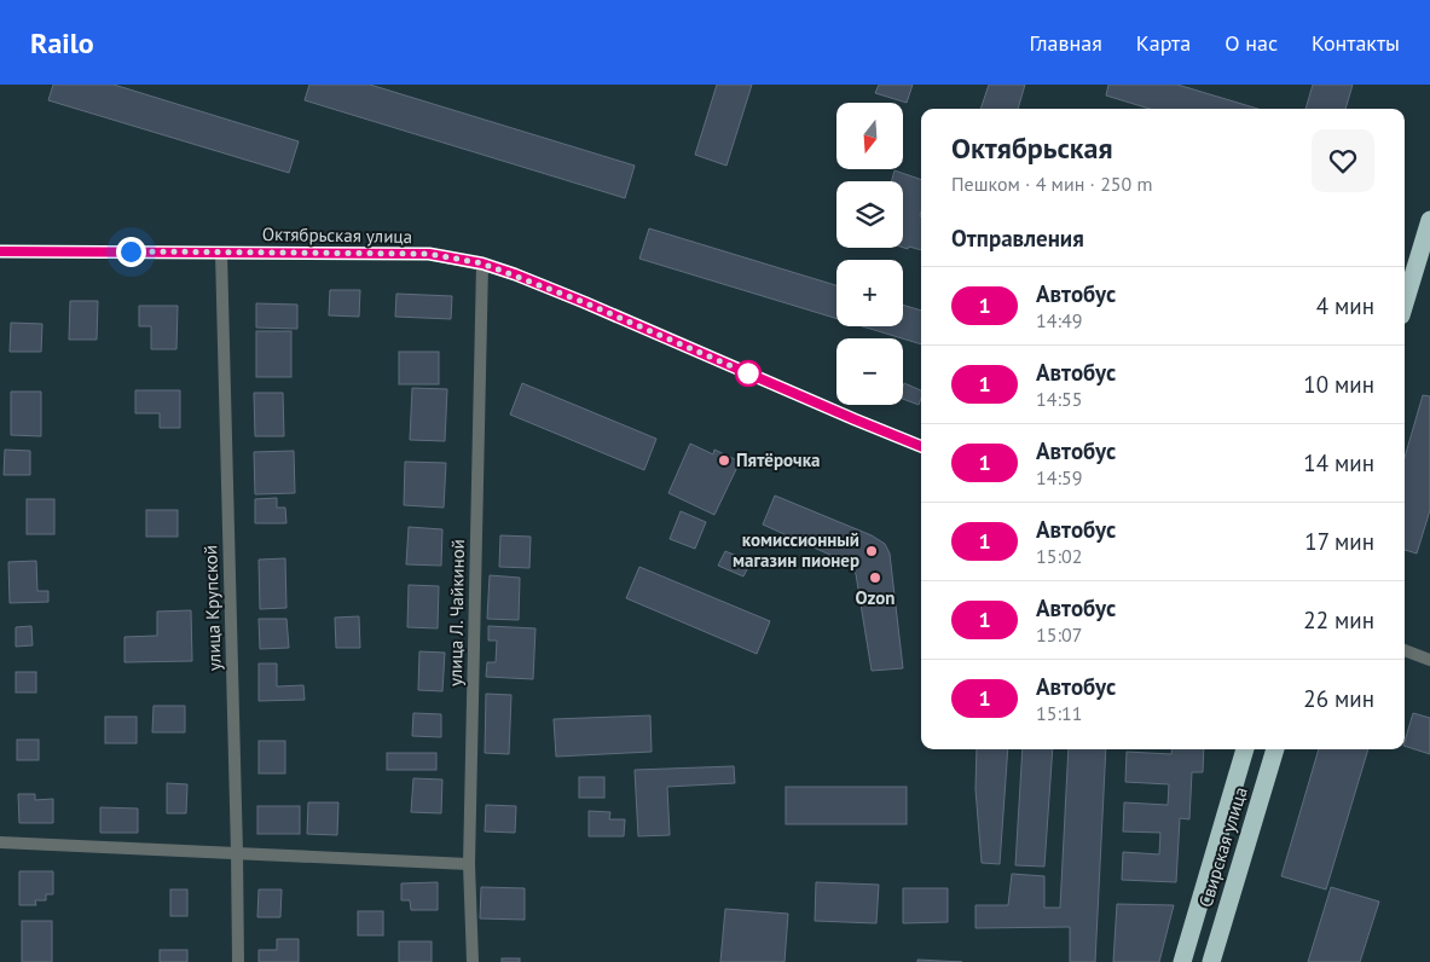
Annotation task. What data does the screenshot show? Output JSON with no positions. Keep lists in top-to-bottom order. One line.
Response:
{"streets":{"highway":["Свирская улица"],"main road":["Октябрьская улица"],"street":["улица Крупской","улица Л. Чайкиной"]},"crossings":[["Октябрьская улица","улица Крупской"],["Октябрьская улица","улица Л. Чайкиной"]],"places":["Пятёрочка","комиссионный магазин пионер","Ozon"],"lines":["bus line 1"],"north":"bottom","page":{"header":"Railo","nav":["Главная","Карта","О нас","Контакты"],"map_buttons":["+","−"],"heading":[["Октябрьская","Пешком · 4 мин · 250 m"],"Отправления"],"list":[{"mark":"1","name":"Автобус","note":"14:49","value":"4 мин"},{"mark":"1","name":"Автобус","note":"14:55","value":"10 мин"},{"mark":"1","name":"Автобус","note":"14:59","value":"14 мин"},{"mark":"1","name":"Автобус","note":"15:02","value":"17 мин"},{"mark":"1","name":"Автобус","note":"15:07","value":"22 мин"},{"mark":"1","name":"Автобус","note":"15:11","value":"26 мин"}]}}
